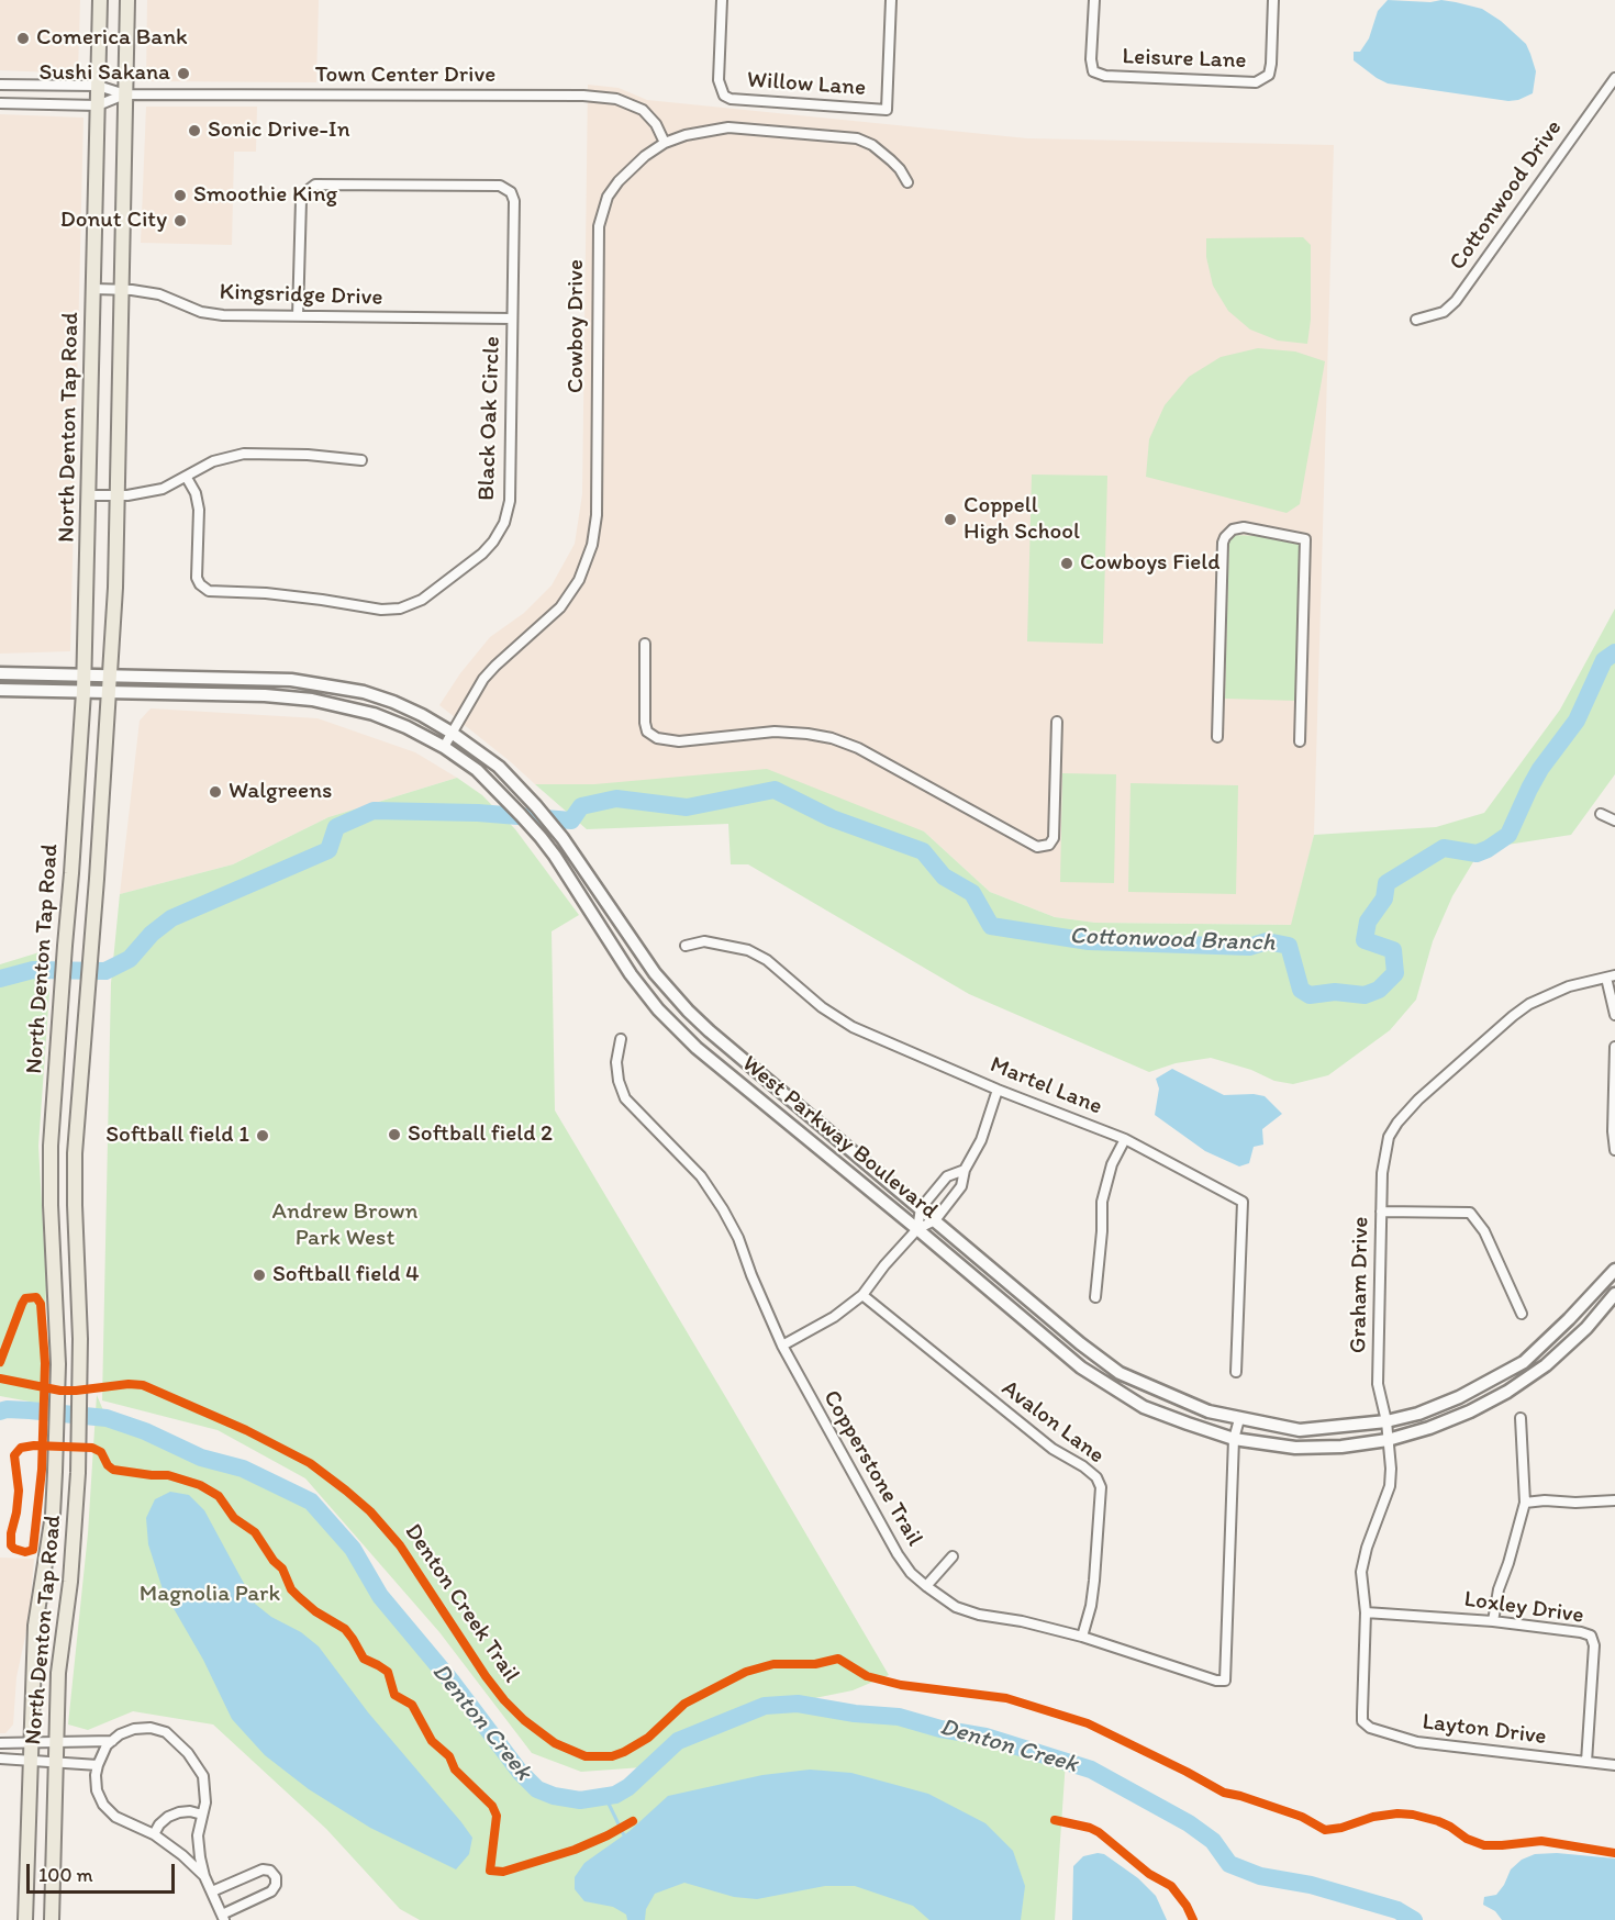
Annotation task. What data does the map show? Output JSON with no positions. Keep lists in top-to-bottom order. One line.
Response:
{"streets":{"main road":["North Denton Tap Road"],"street":["Leisure Lane","Town Center Drive","Willow Lane","Cottonwood Drive","Kingsridge Drive","Cowboy Drive","Black Oak Circle","Martel Lane","West Parkway Boulevard","Graham Drive","Avalon Lane","Copperstone Trail","Loxley Drive","Layton Drive"],"cycle path":["Denton Creek Trail"]},"crossings":[["Town Center Drive","Cowboy Drive"],["Town Center Drive","North Denton Tap Road"],["Kingsridge Drive","Black Oak Circle"],["Kingsridge Drive","North Denton Tap Road"],["Cowboy Drive","West Parkway Boulevard"],["North Denton Tap Road","West Parkway Boulevard"],["West Parkway Boulevard","Graham Drive"],["West Parkway Boulevard","Copperstone Trail"],["Graham Drive","Loxley Drive"],["Graham Drive","Layton Drive"],["Avalon Lane","Copperstone Trail"],["Loxley Drive","Layton Drive"]],"water":["Cottonwood Branch","Denton Creek"],"parks":["Andrew Brown Park West","Magnolia Park"],"places":["Comerica Bank","Sushi Sakana","Sonic Drive-In","Smoothie King","Donut City","Coppell High School","Cowboys Field","Walgreens","Softball field 2","Softball field 1","Softball field 4"],"scale_bar":"100 m"}
